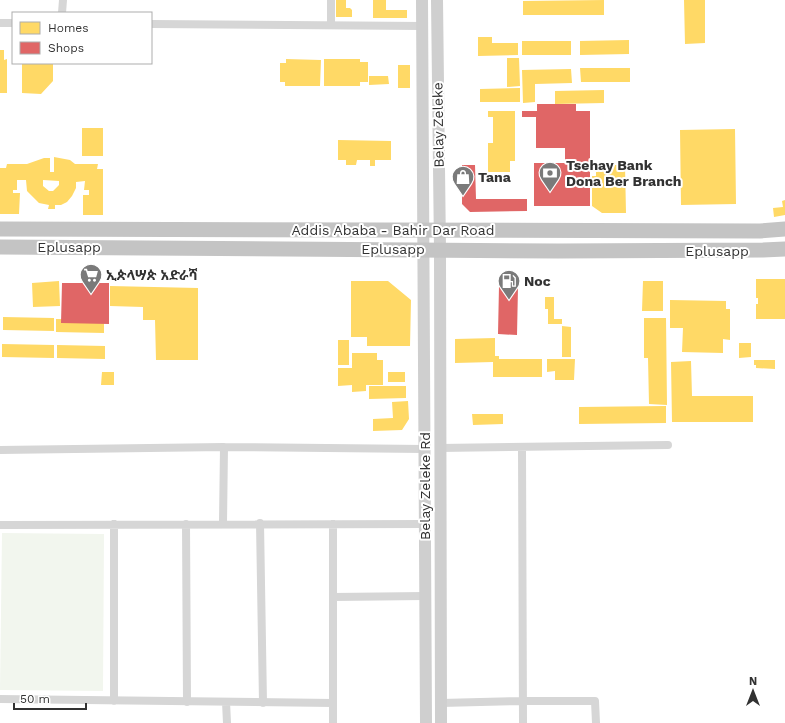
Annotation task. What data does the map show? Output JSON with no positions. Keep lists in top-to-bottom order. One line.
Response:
{"streets":{"highway":["Addis Ababa - Bahir Dar Road","Eplusapp"],"street":["Belay Zeleke","Belay Zeleke Rd"]},"crossings":[["Belay Zeleke","Addis Ababa - Bahir Dar Road"],["Belay Zeleke","Eplusapp"],["Belay Zeleke","Belay Zeleke Rd"],["Eplusapp","Belay Zeleke Rd"]],"places":{"bank":["Tsehay Bank Dona Ber Branch"],"shop":["Tana"],"supermarket":["ኢጵላሣጵ አድራሻ"],"fuel station":["Noc"]},"legend":["Homes","Shops"],"scale_bar":"50 m","north":"top"}
